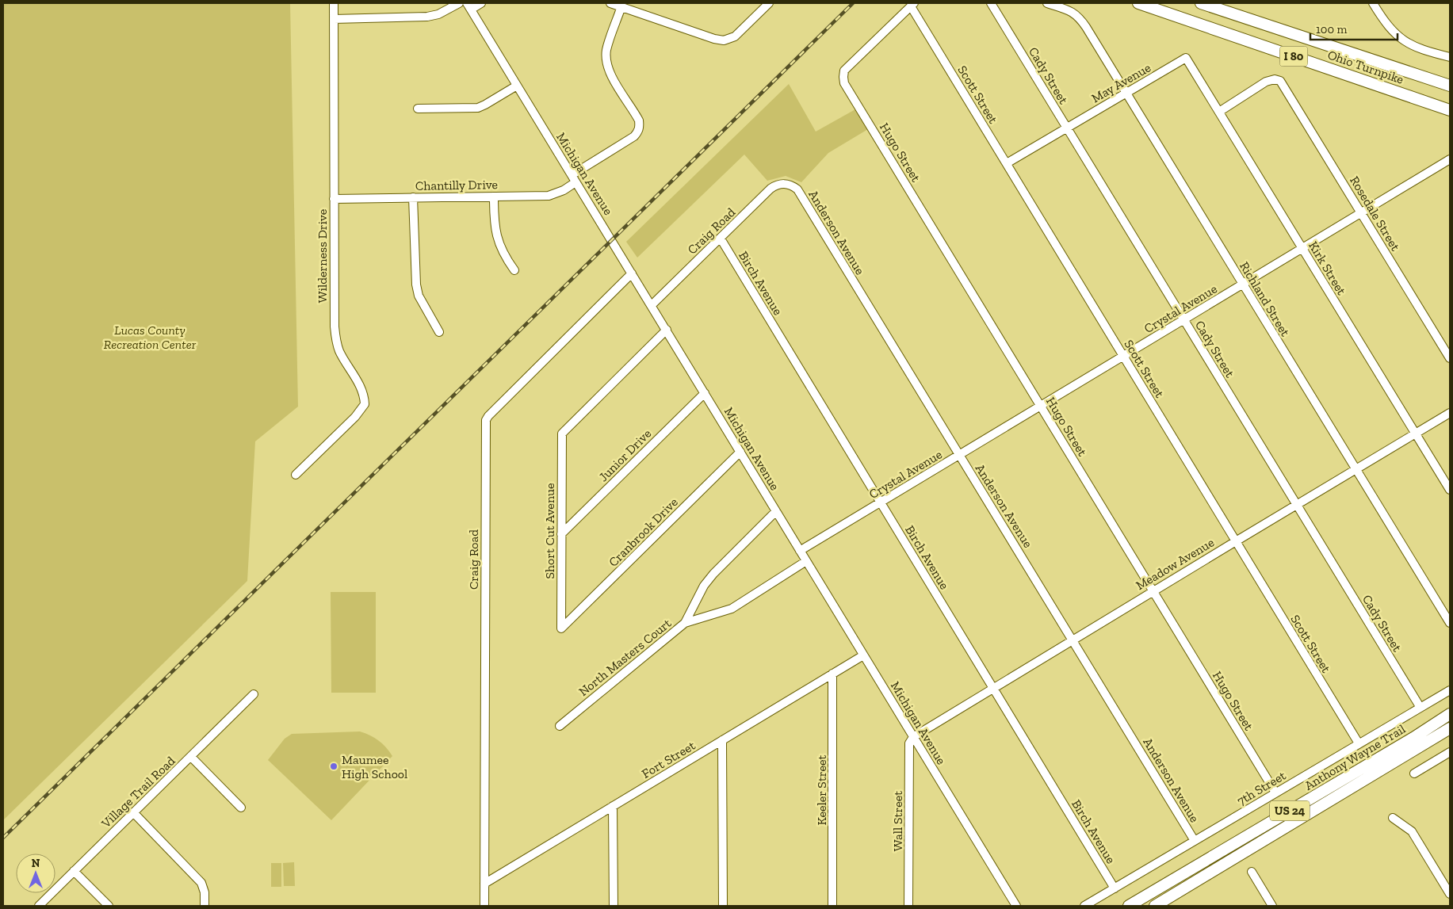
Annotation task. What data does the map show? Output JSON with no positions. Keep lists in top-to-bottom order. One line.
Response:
{"streets":{"highway":["I 80","Ohio Turnpike","Anthony Wayne Trail","US 24"],"street":["Cady Street","May Avenue","Scott Street","Hugo Street","Michigan Avenue","Chantilly Drive","Rosedale Street","Craig Road","Anderson Avenue","Wilderness Drive","Kirk Street","Birch Avenue","Richland Street","Crystal Avenue","Junior Drive","Short Cut Avenue","Cranbrook Drive","Meadow Avenue","North Masters Court","Fort Street","7th Street","Keeler Street","Village Trail Road","Wall Street"]},"crossings":[["Cady Street","May Avenue"],["Cady Street","Crystal Avenue"],["Cady Street","Meadow Avenue"],["Cady Street","7th Street"],["May Avenue","Scott Street"],["May Avenue","Kirk Street"],["May Avenue","Richland Street"],["Scott Street","Hugo Street"],["Scott Street","Crystal Avenue"],["Scott Street","Meadow Avenue"],["Scott Street","7th Street"],["Hugo Street","Crystal Avenue"],["Hugo Street","Meadow Avenue"],["Hugo Street","7th Street"],["Michigan Avenue","Chantilly Drive"],["Michigan Avenue","Craig Road"],["Michigan Avenue","Crystal Avenue"],["Michigan Avenue","Junior Drive"],["Michigan Avenue","Short Cut Avenue"],["Michigan Avenue","Cranbrook Drive"],["Michigan Avenue","Meadow Avenue"],["Michigan Avenue","North Masters Court"],["Michigan Avenue","Fort Street"],["Michigan Avenue","Wall Street"],["Chantilly Drive","Wilderness Drive"],["Rosedale Street","Kirk Street"],["Rosedale Street","Crystal Avenue"],["Craig Road","Anderson Avenue"],["Craig Road","Birch Avenue"],["Craig Road","Fort Street"],["Anderson Avenue","Crystal Avenue"],["Anderson Avenue","Meadow Avenue"],["Anderson Avenue","7th Street"],["Kirk Street","Crystal Avenue"],["Kirk Street","Meadow Avenue"],["Birch Avenue","Crystal Avenue"],["Birch Avenue","Meadow Avenue"],["Birch Avenue","7th Street"],["Richland Street","Crystal Avenue"],["Richland Street","Meadow Avenue"],["Junior Drive","Short Cut Avenue"],["Short Cut Avenue","Cranbrook Drive"],["Meadow Avenue","Wall Street"],["Fort Street","Keeler Street"]],"parks":["Lucas County Recreation Center"],"places":["Maumee High School"],"scale_bar":"100 m","north":"top"}
